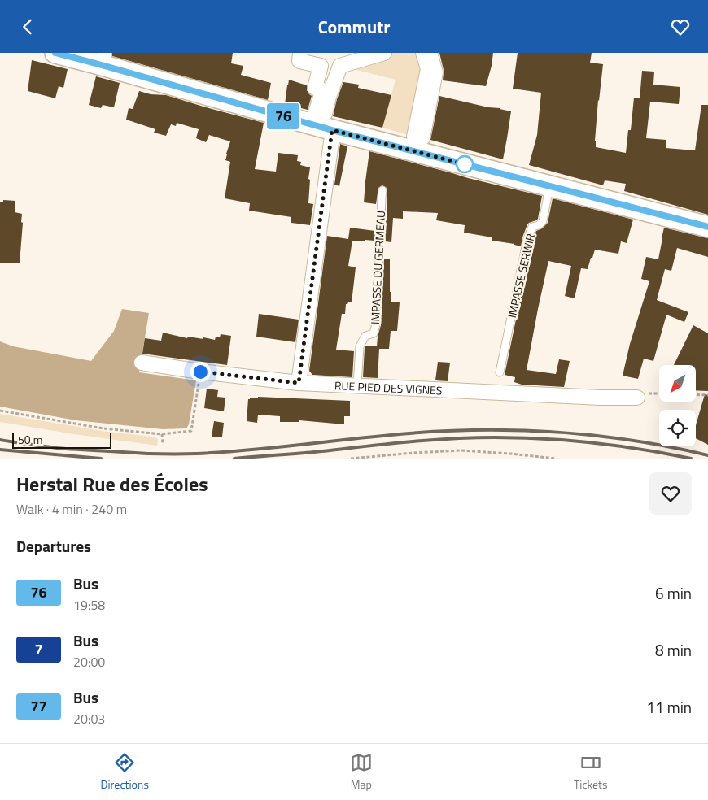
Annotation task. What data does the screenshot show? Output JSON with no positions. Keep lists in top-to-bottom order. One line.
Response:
{"streets":{"street":["RUE PIED DES VIGNES"],"lane":["IMPASSE DU GERMEAU","IMPASSE SERWIR"]},"crossings":[["IMPASSE DU GERMEAU","RUE PIED DES VIGNES"]],"lines":["bus line 76"],"scale_bar":"50 m","north":"bottom left","page":{"header":"Commutr","on_map":"76","scale":"50 m","heading":[["Herstal Rue des Écoles","Walk · 4 min · 240 m"],"Departures"],"list":[{"mark":"76","name":"Bus","note":"19:58","value":"6 min"},{"mark":"7","name":"Bus","note":"20:00","value":"8 min"},{"mark":"77","name":"Bus","note":"20:03","value":"11 min"}],"tabs":["Directions","Map","Tickets"]}}
